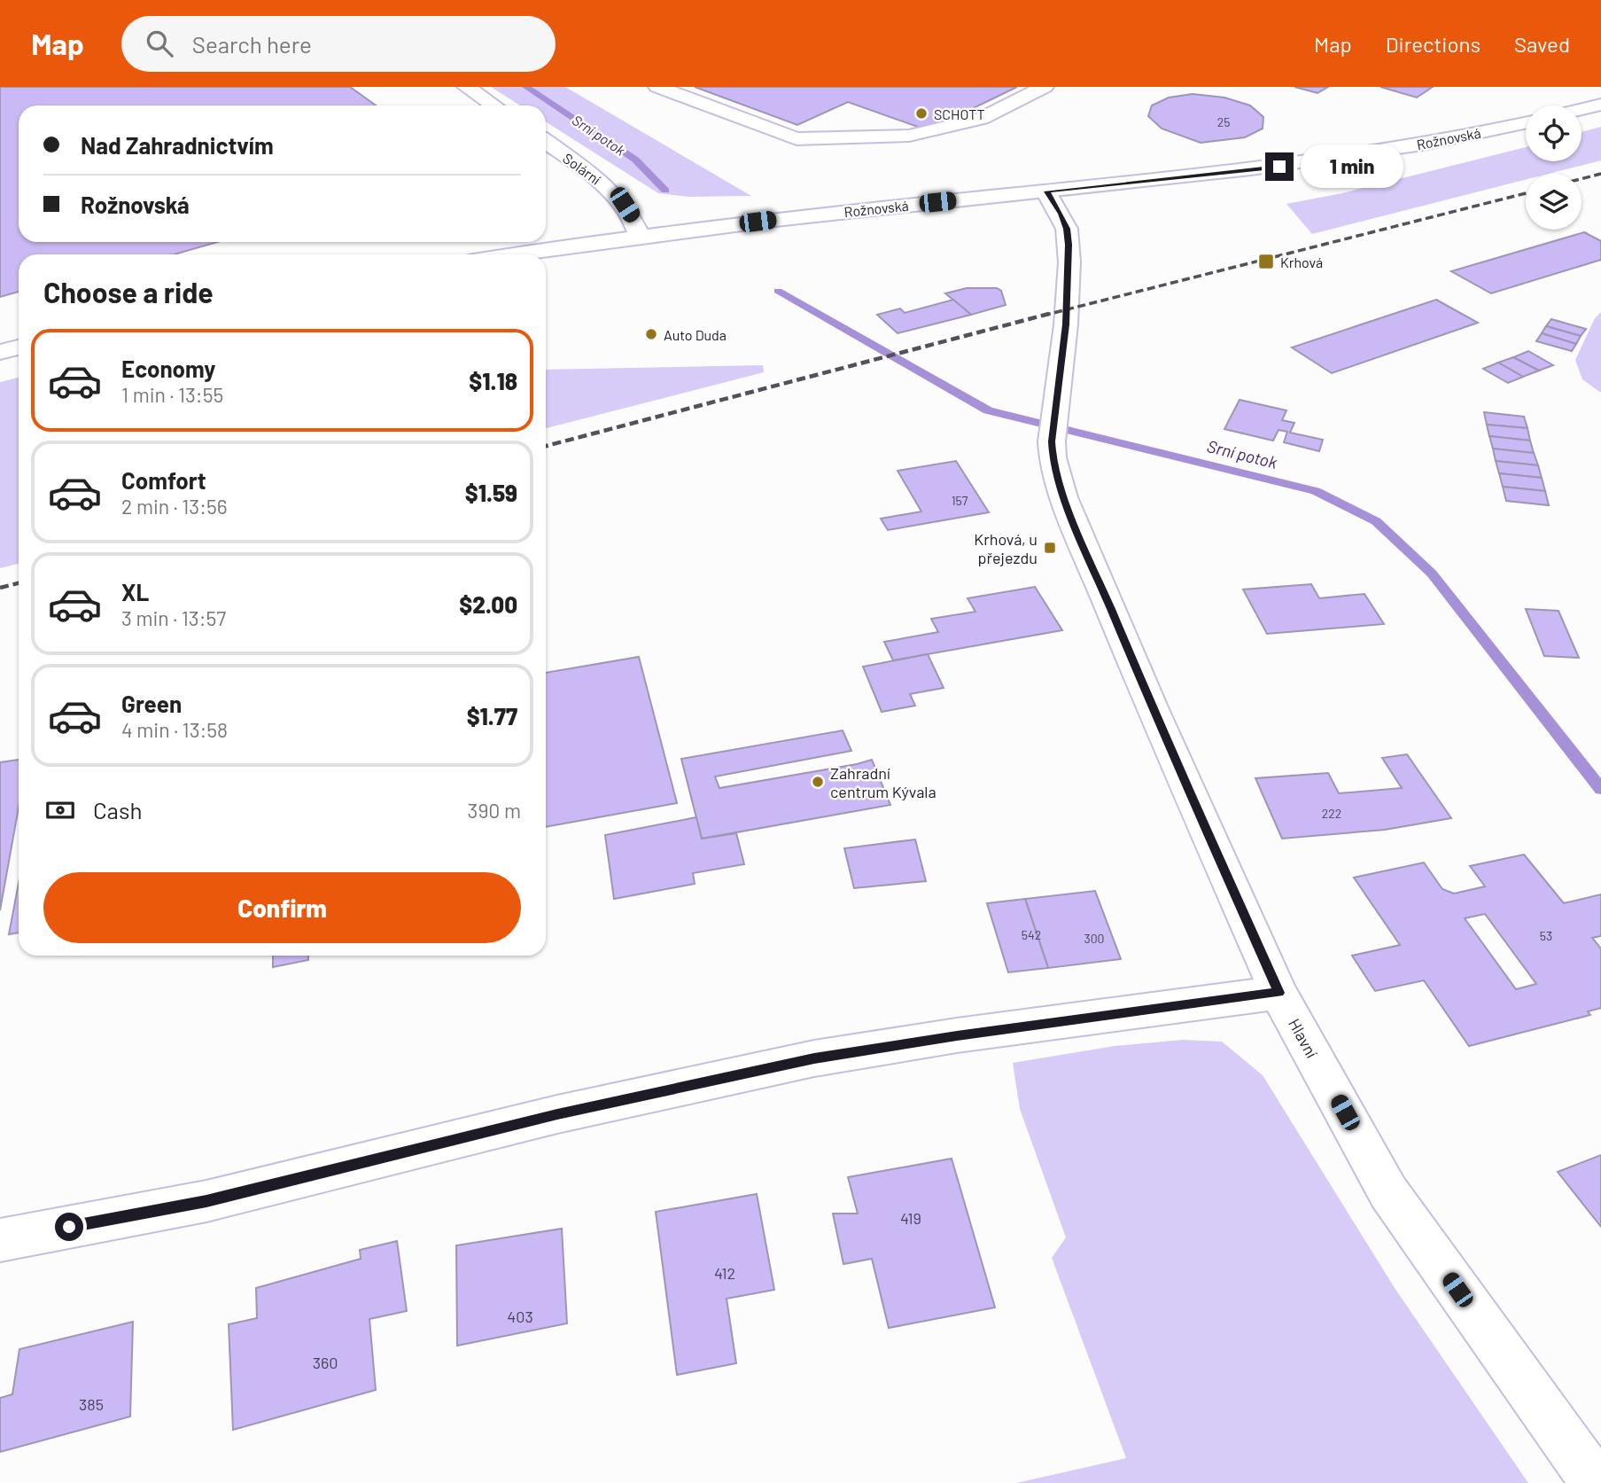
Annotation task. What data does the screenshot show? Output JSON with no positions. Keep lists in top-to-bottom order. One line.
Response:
{"streets":{"street":["Rožnovská","Solární","Hlavní"]},"crossings":[["Rožnovská","Solární"],["Rožnovská","Hlavní"]],"water":["Srní potok"],"places":{"other":["SCHOTT","Auto Duda","Zahradní centrum Kývala"],"transit":["Krhová","Krhová, u přejezdu"]},"house_numbers":["25","157","222","542","53","300","419","412","403","360","385"],"page":{"header":"Map","search":"Search here","nav":["Map","Directions","Saved"],"banner":["Nad Zahradnictvím","Rožnovská"],"bubble":"1 min","heading":"Choose a ride","list":[{"name":"Economy","note":"1 min · 13:55","value":"$1.18"},{"name":"Comfort","note":"2 min · 13:56","value":"$1.59"},{"name":"XL","note":"3 min · 13:57","value":"$2.00"},{"name":"Green","note":"4 min · 13:58","value":"$1.77"}],"pay":["Cash","390 m"],"buttons":"Confirm"}}
